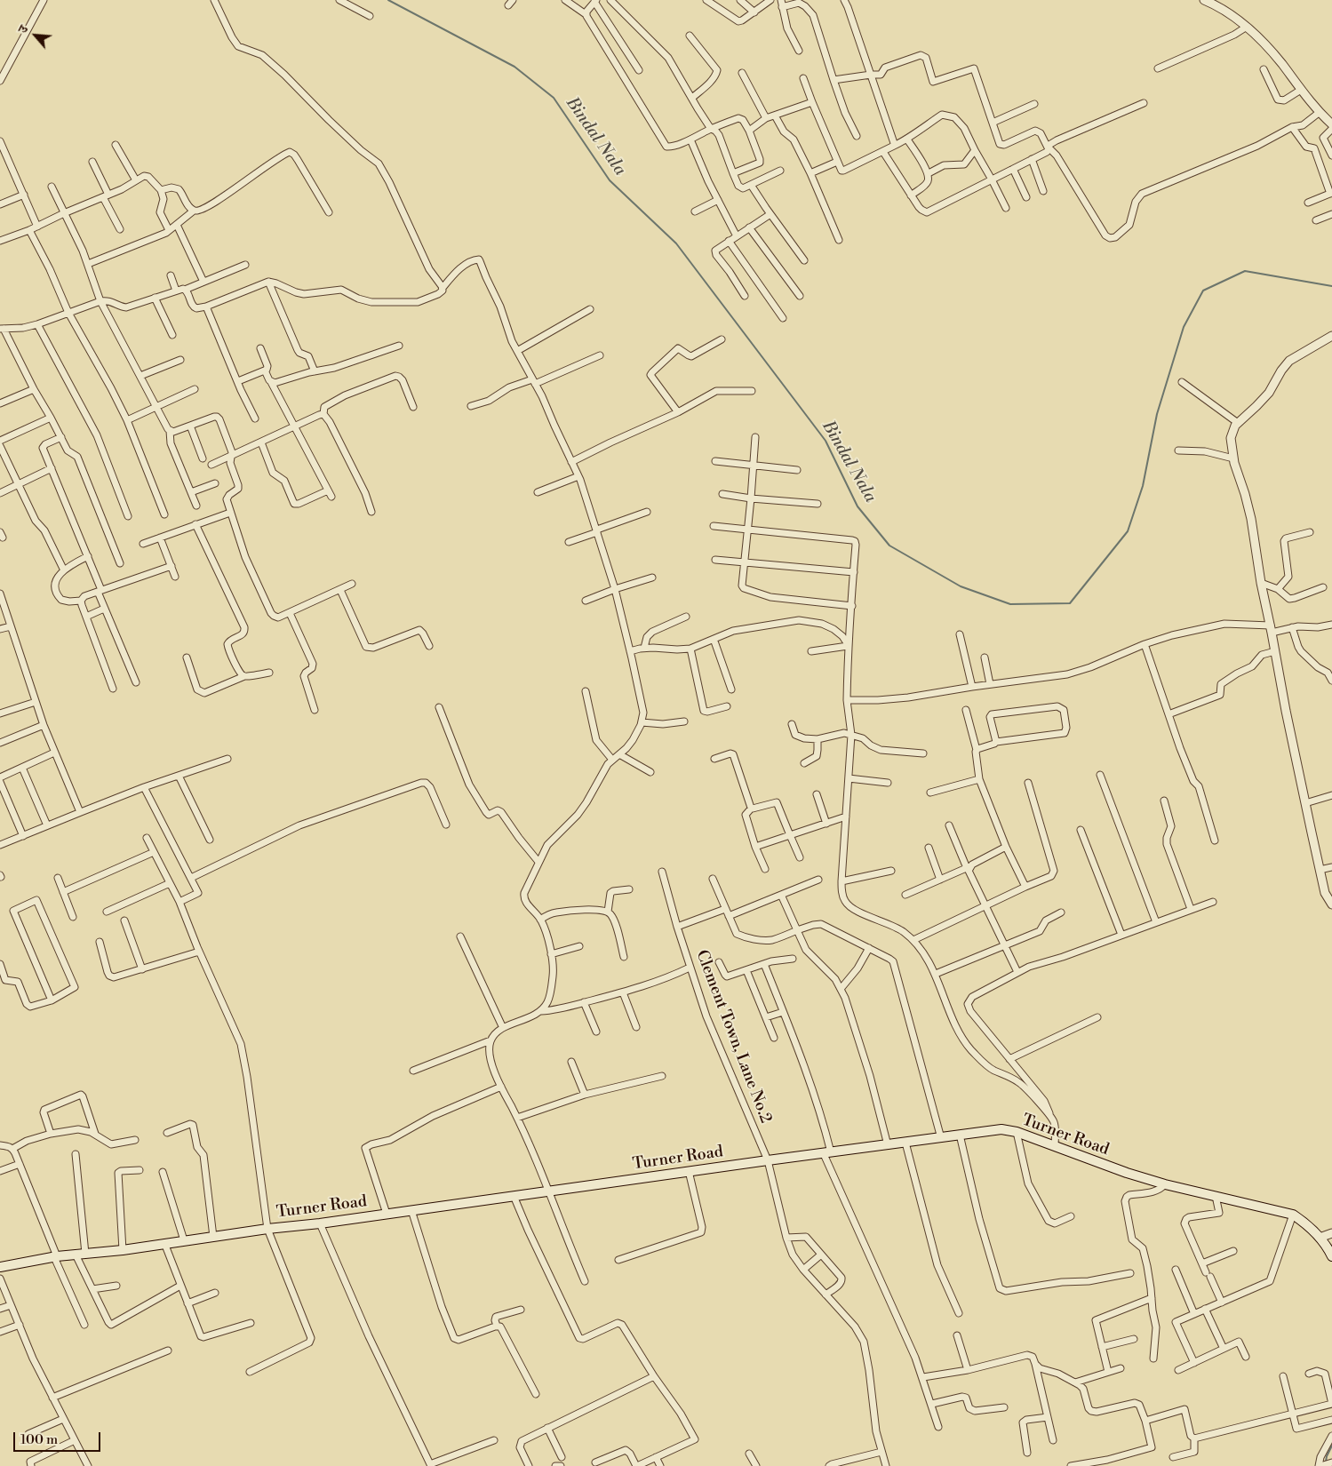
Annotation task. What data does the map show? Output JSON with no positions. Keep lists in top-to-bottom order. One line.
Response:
{"streets":{"main road":["Turner Road"],"street":["Clement Town, Lane No.2"]},"crossings":[["Clement Town, Lane No.2","Turner Road"]],"water":["Bindal Nala"],"scale_bar":"100 m","north":"top left"}
